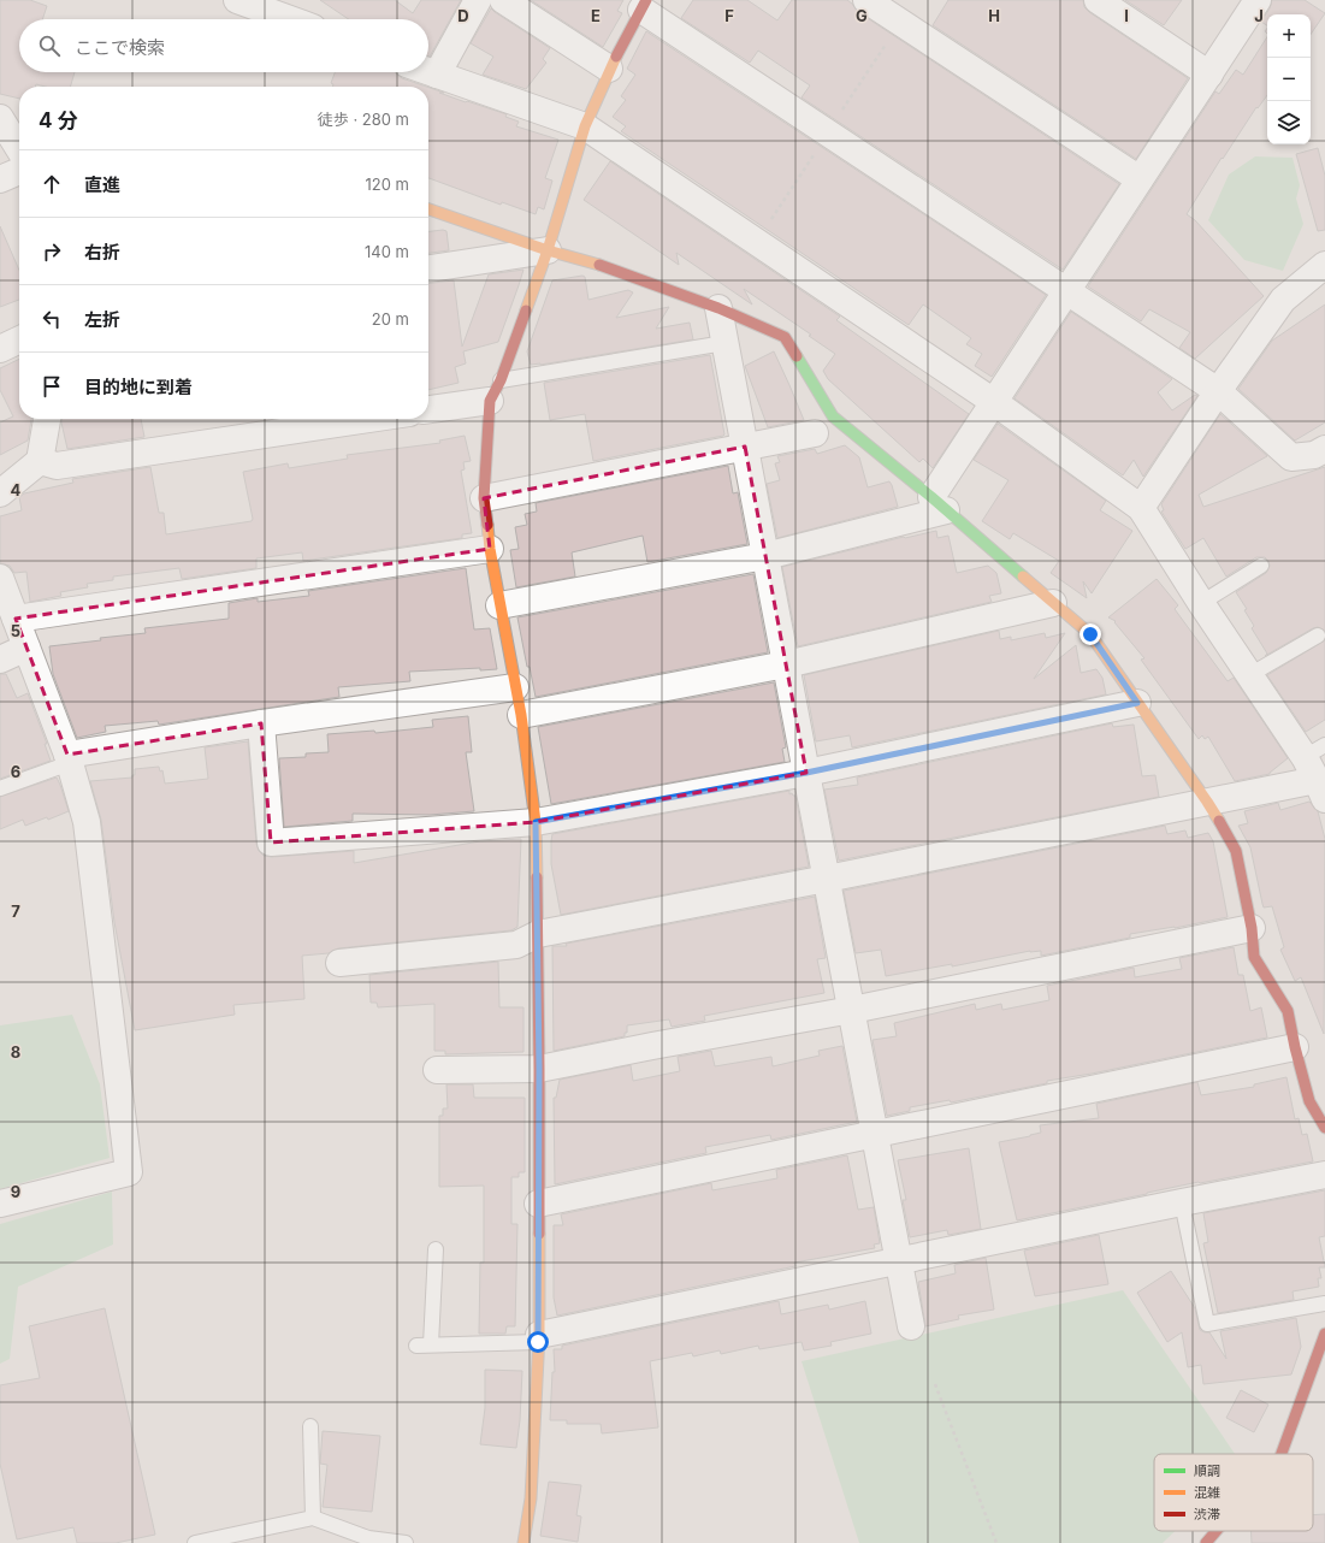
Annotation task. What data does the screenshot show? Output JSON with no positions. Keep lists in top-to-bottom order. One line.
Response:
{"legend":["順調","混雑","渋滞"],"page":{"map_buttons":["+","−"],"search":"ここで検索","heading":["4 分","徒歩 · 280 m"],"list":[["直進","120 m"],["右折","140 m"],["左折","20 m"],"目的地に到着"]},"grid":{"columns":["D","E","F","G","H","I","J"],"rows":["4","5","6","7","8","9"]}}
